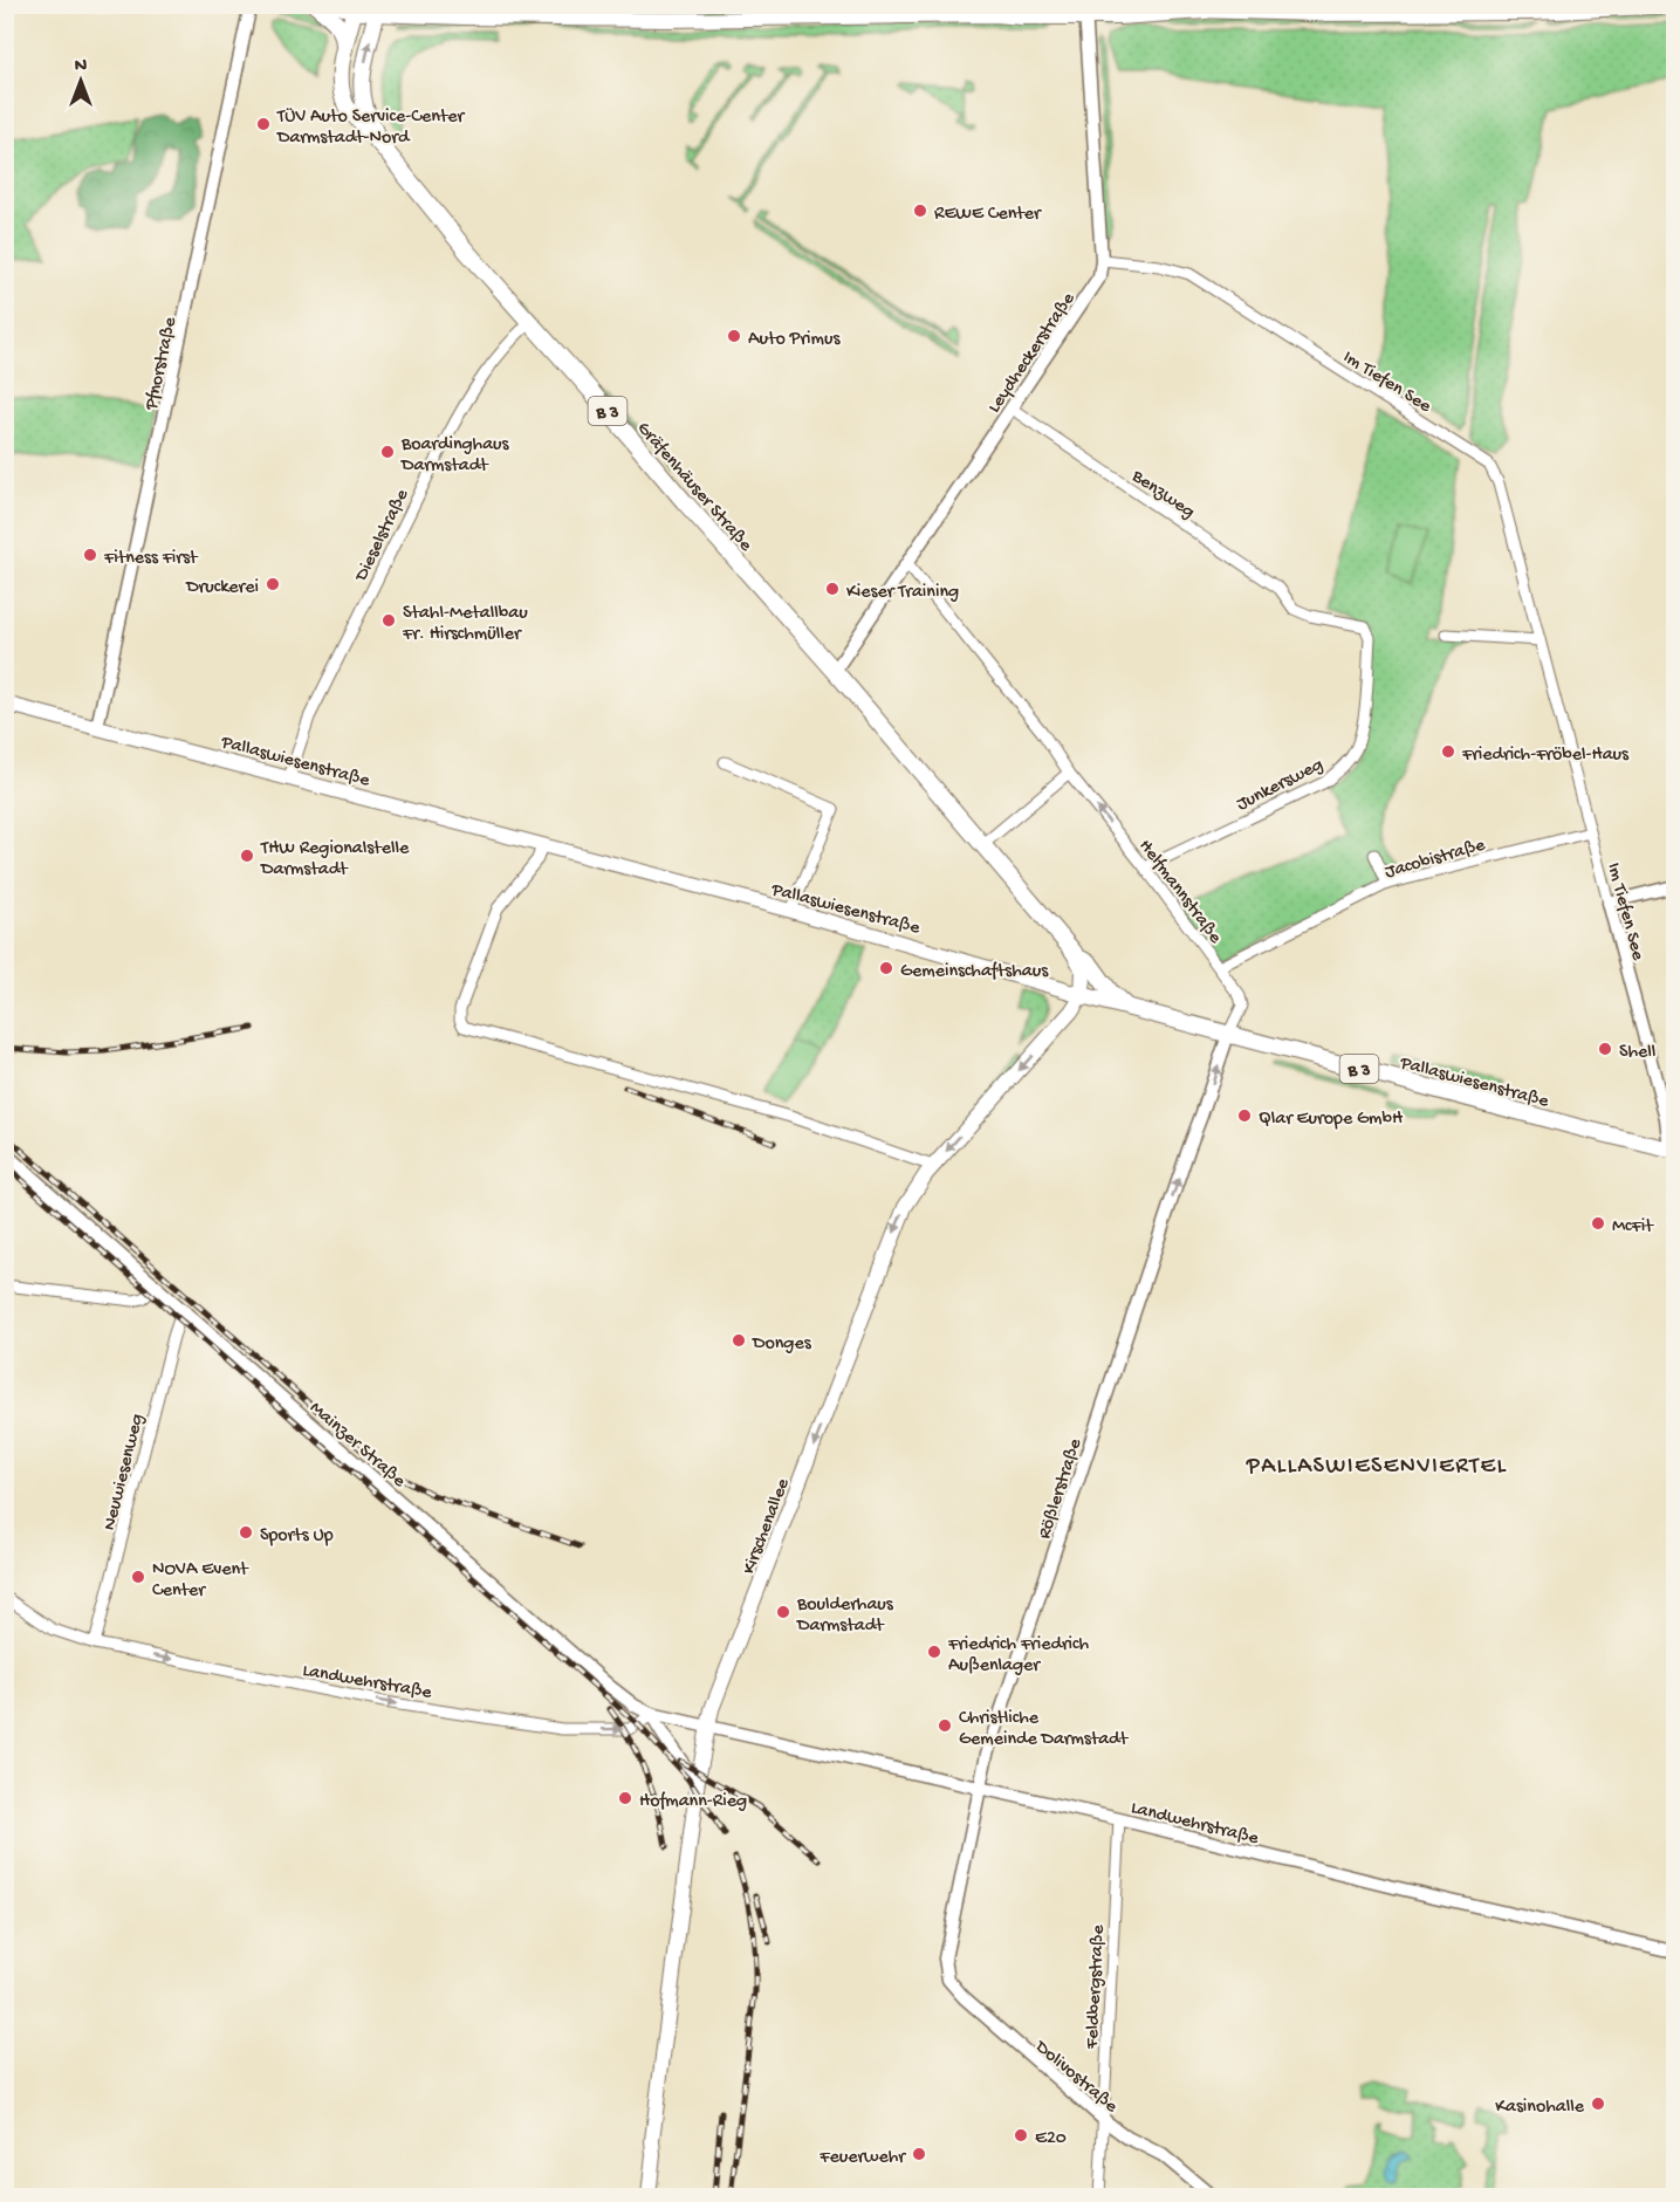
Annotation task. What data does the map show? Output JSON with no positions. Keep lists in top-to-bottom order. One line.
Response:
{"streets":{"main road":["B 3","Gräfenhäuser Straße","Pallaswiesenstraße","Kirschenallee"],"street":["Leydheckerstraße","Pfnorstraße","Im Tiefen See","Benzweg","Dieselstraße","Junkersweg","Jacobistraße","Helfmannstraße","Mainzer Straße","Neuwiesenweg","Rößlerstraße","Landwehrstraße","Feldbergstraße","Dolivostraße"]},"crossings":[["Leydheckerstraße","Im Tiefen See"],["Leydheckerstraße","Gräfenhäuser Straße"],["Leydheckerstraße","Benzweg"],["Leydheckerstraße","Helfmannstraße"],["Pfnorstraße","Pallaswiesenstraße"],["Im Tiefen See","Pallaswiesenstraße"],["Im Tiefen See","Jacobistraße"],["B 3","Gräfenhäuser Straße"],["Gräfenhäuser Straße","Dieselstraße"],["Gräfenhäuser Straße","Pallaswiesenstraße"],["Benzweg","Junkersweg"],["Dieselstraße","Pallaswiesenstraße"],["Pallaswiesenstraße","Helfmannstraße"],["Pallaswiesenstraße","Rößlerstraße"],["Pallaswiesenstraße","Kirschenallee"],["Junkersweg","Helfmannstraße"],["Jacobistraße","Helfmannstraße"],["Helfmannstraße","Rößlerstraße"],["Mainzer Straße","Neuwiesenweg"],["Mainzer Straße","Kirschenallee"],["Mainzer Straße","Landwehrstraße"],["Neuwiesenweg","Landwehrstraße"],["Rößlerstraße","Landwehrstraße"],["Rößlerstraße","Dolivostraße"],["Kirschenallee","Landwehrstraße"],["Landwehrstraße","Feldbergstraße"],["Feldbergstraße","Dolivostraße"]],"one_way":["Rößlerstraße","Kirschenallee"],"districts":["PALLASWIESENVIERTEL"],"places":["TÜV Auto Service-Center Darmstadt-Nord","REWE Center","Auto Primus","Boardinghaus Darmstadt","Fitness First","Druckerei","Kieser Training","Stahl-Metallbau Fr. Hirschmüller","Friedrich-Fröbel-Haus","THW Regionalstelle Darmstadt","Gemeinschaftshaus","Shell","Qlar Europe GmbH","McFit","Donges","Sports Up","NOVA Event Center","Boulderhaus Darmstadt","Friedrich Friedrich Außenlager","Christliche Gemeinde Darmstadt","Hofmann-Rieg","Kasinohalle","E20","Feuerwehr"],"north":"top"}
